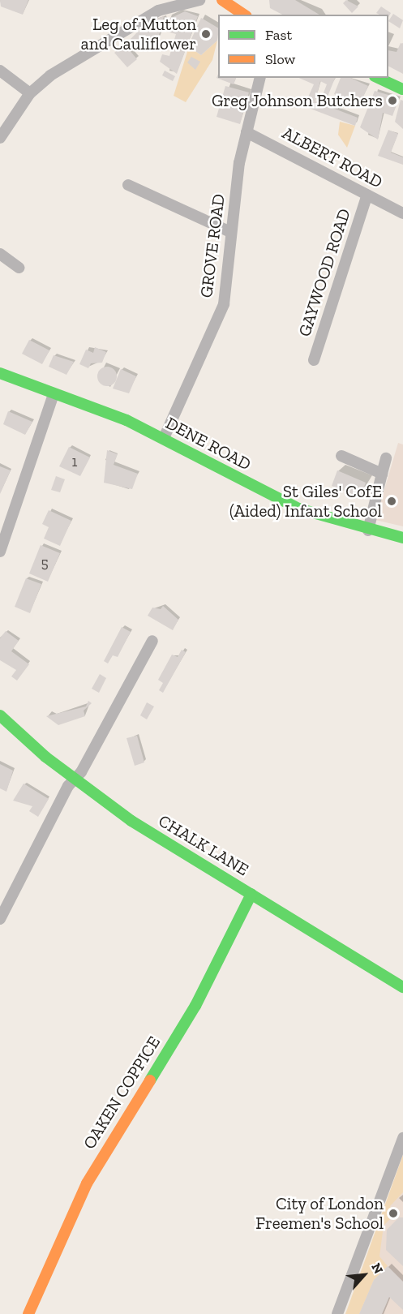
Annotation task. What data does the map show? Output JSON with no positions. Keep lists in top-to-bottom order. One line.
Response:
{"streets":{"main road":["DENE ROAD","CHALK LANE","OAKEN COPPICE"],"street":["ALBERT ROAD","GROVE ROAD","GAYWOOD ROAD"]},"crossings":[["ALBERT ROAD","GROVE ROAD"],["ALBERT ROAD","GAYWOOD ROAD"],["GROVE ROAD","DENE ROAD"],["CHALK LANE","OAKEN COPPICE"]],"places":["Leg of Mutton and Cauliflower","Greg Johnson Butchers","St Giles' CofE (Aided) Infant School","City of London Freemen's School"],"house_numbers":["1","5"],"legend":["Fast","Slow"],"north":"top right"}
